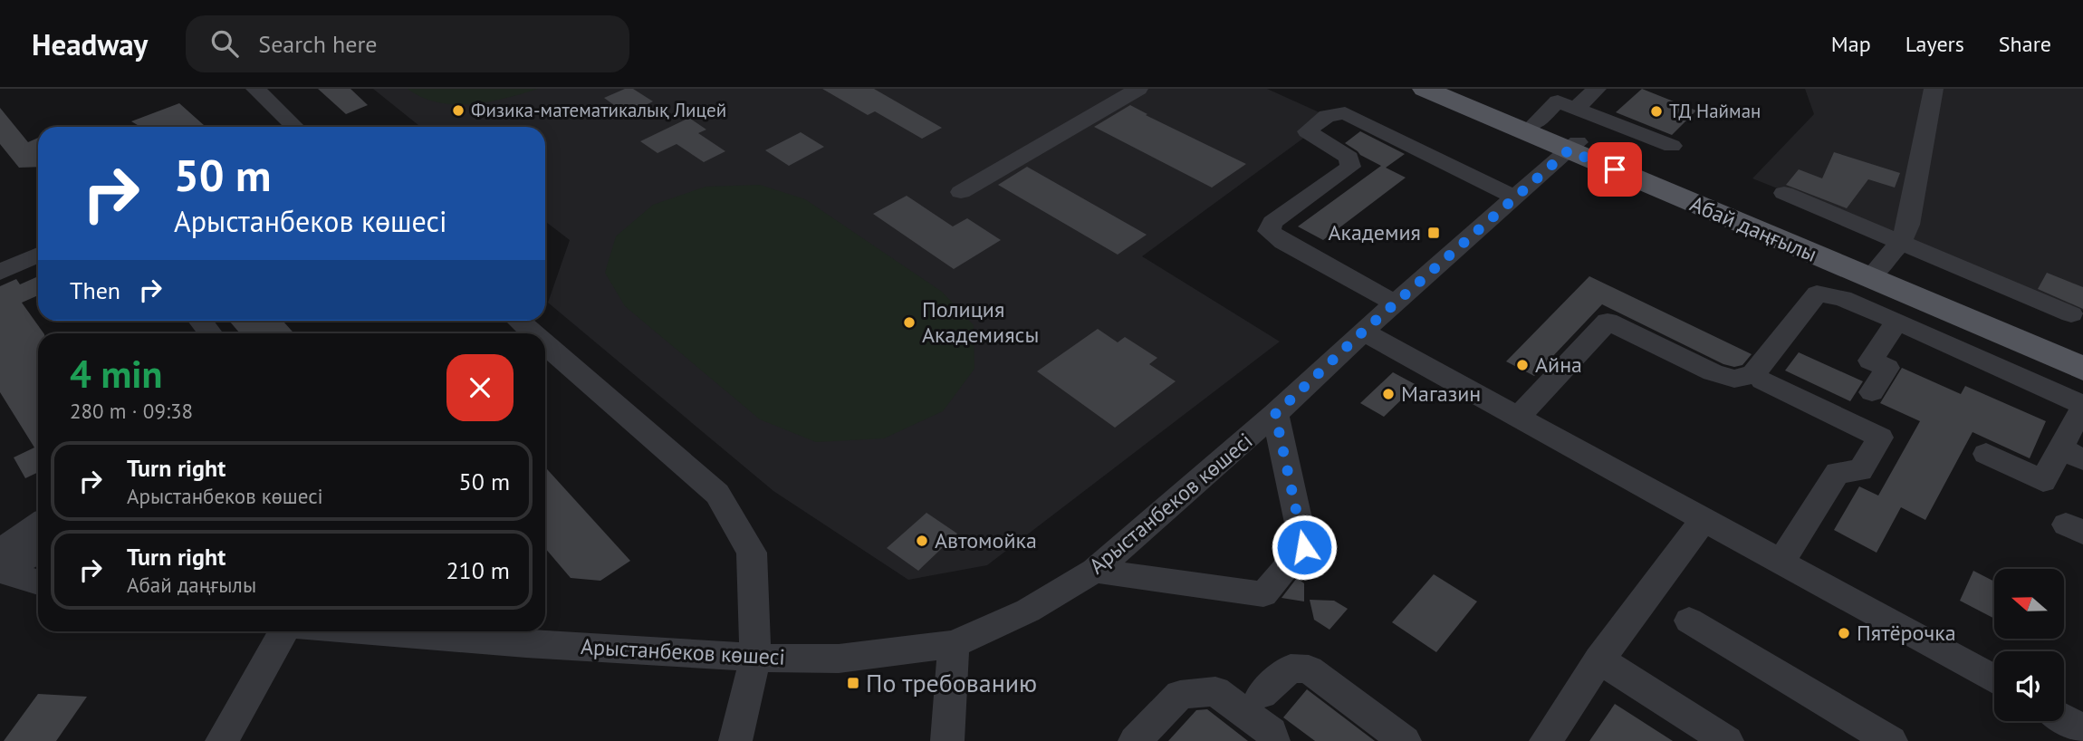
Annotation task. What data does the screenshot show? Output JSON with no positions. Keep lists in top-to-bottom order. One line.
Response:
{"streets":{"main road":["Абай даңғылы"],"street":["Арыстанбеков көшесі"]},"crossings":[["Абай даңғылы","Арыстанбеков көшесі"]],"places":{"other":["Физика-математикалық Лицей","ТД Найман","Полиция Академиясы","Айна","Магазин","Автомойка","Пятёрочка"],"transit":["Академия","По требованию"]},"north":"left","page":{"header":"Headway","search":"Search here","nav":["Map","Layers","Share"],"turn":["50 m","Арыстанбеков көшесі"],"then":"Then","heading":["4 min","280 m · 09:38"],"list":[{"name":"Turn right","note":"Арыстанбеков көшесі","value":"50 m"},{"name":"Turn right","note":"Абай даңғылы","value":"210 m"}]}}
